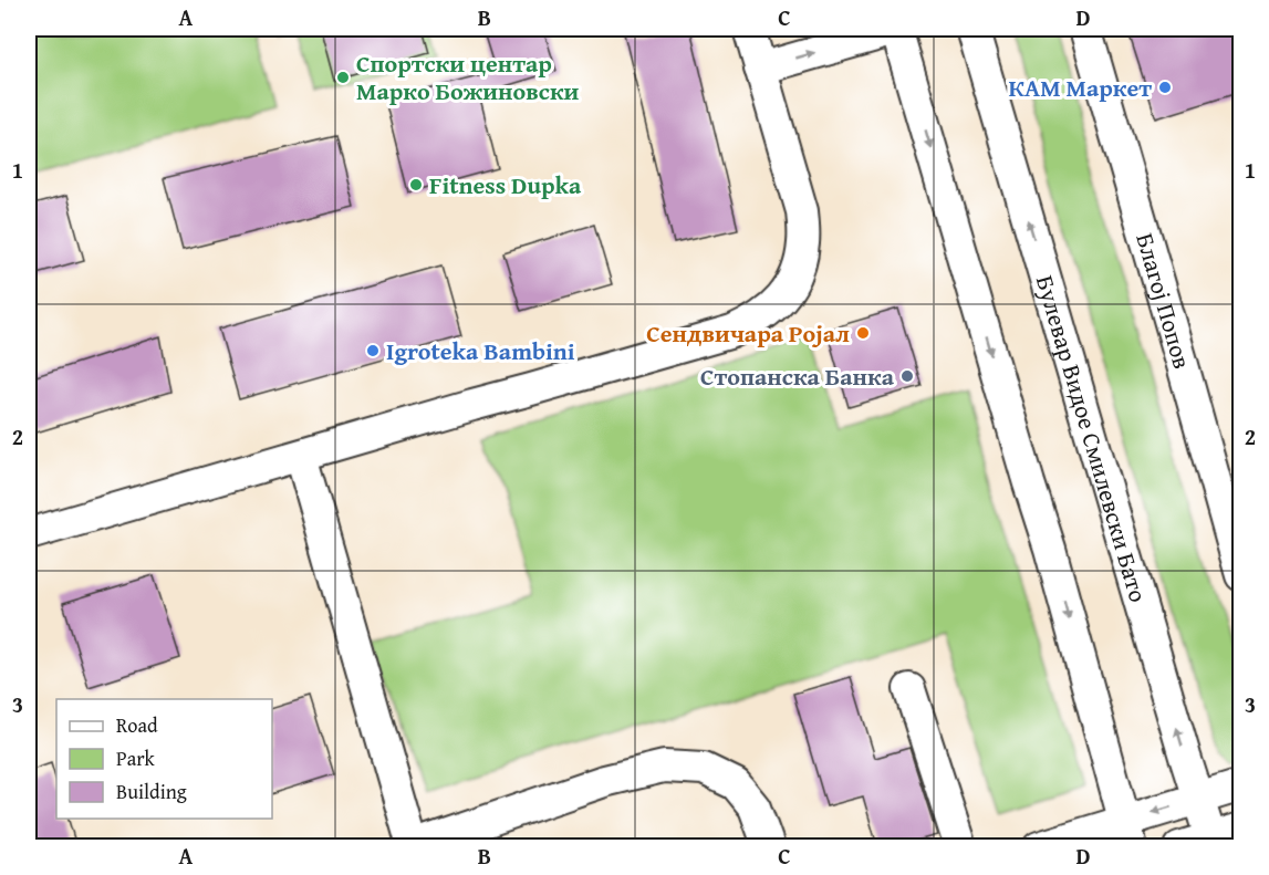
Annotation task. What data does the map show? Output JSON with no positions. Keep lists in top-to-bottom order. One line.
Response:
{"streets":{"street":["Благој Попов","Булевар Видое Смилевски Бато"]},"places":["Спортски центар Марко Божиновски","КАМ Маркет","Fitness Dupka","Сендвичара Ројал","Igroteka Bambini","Стопанска Банка"],"legend":["Road","Park","Building"],"grid":{"columns":["A","B","C","D"],"rows":["1","2","3"]}}
